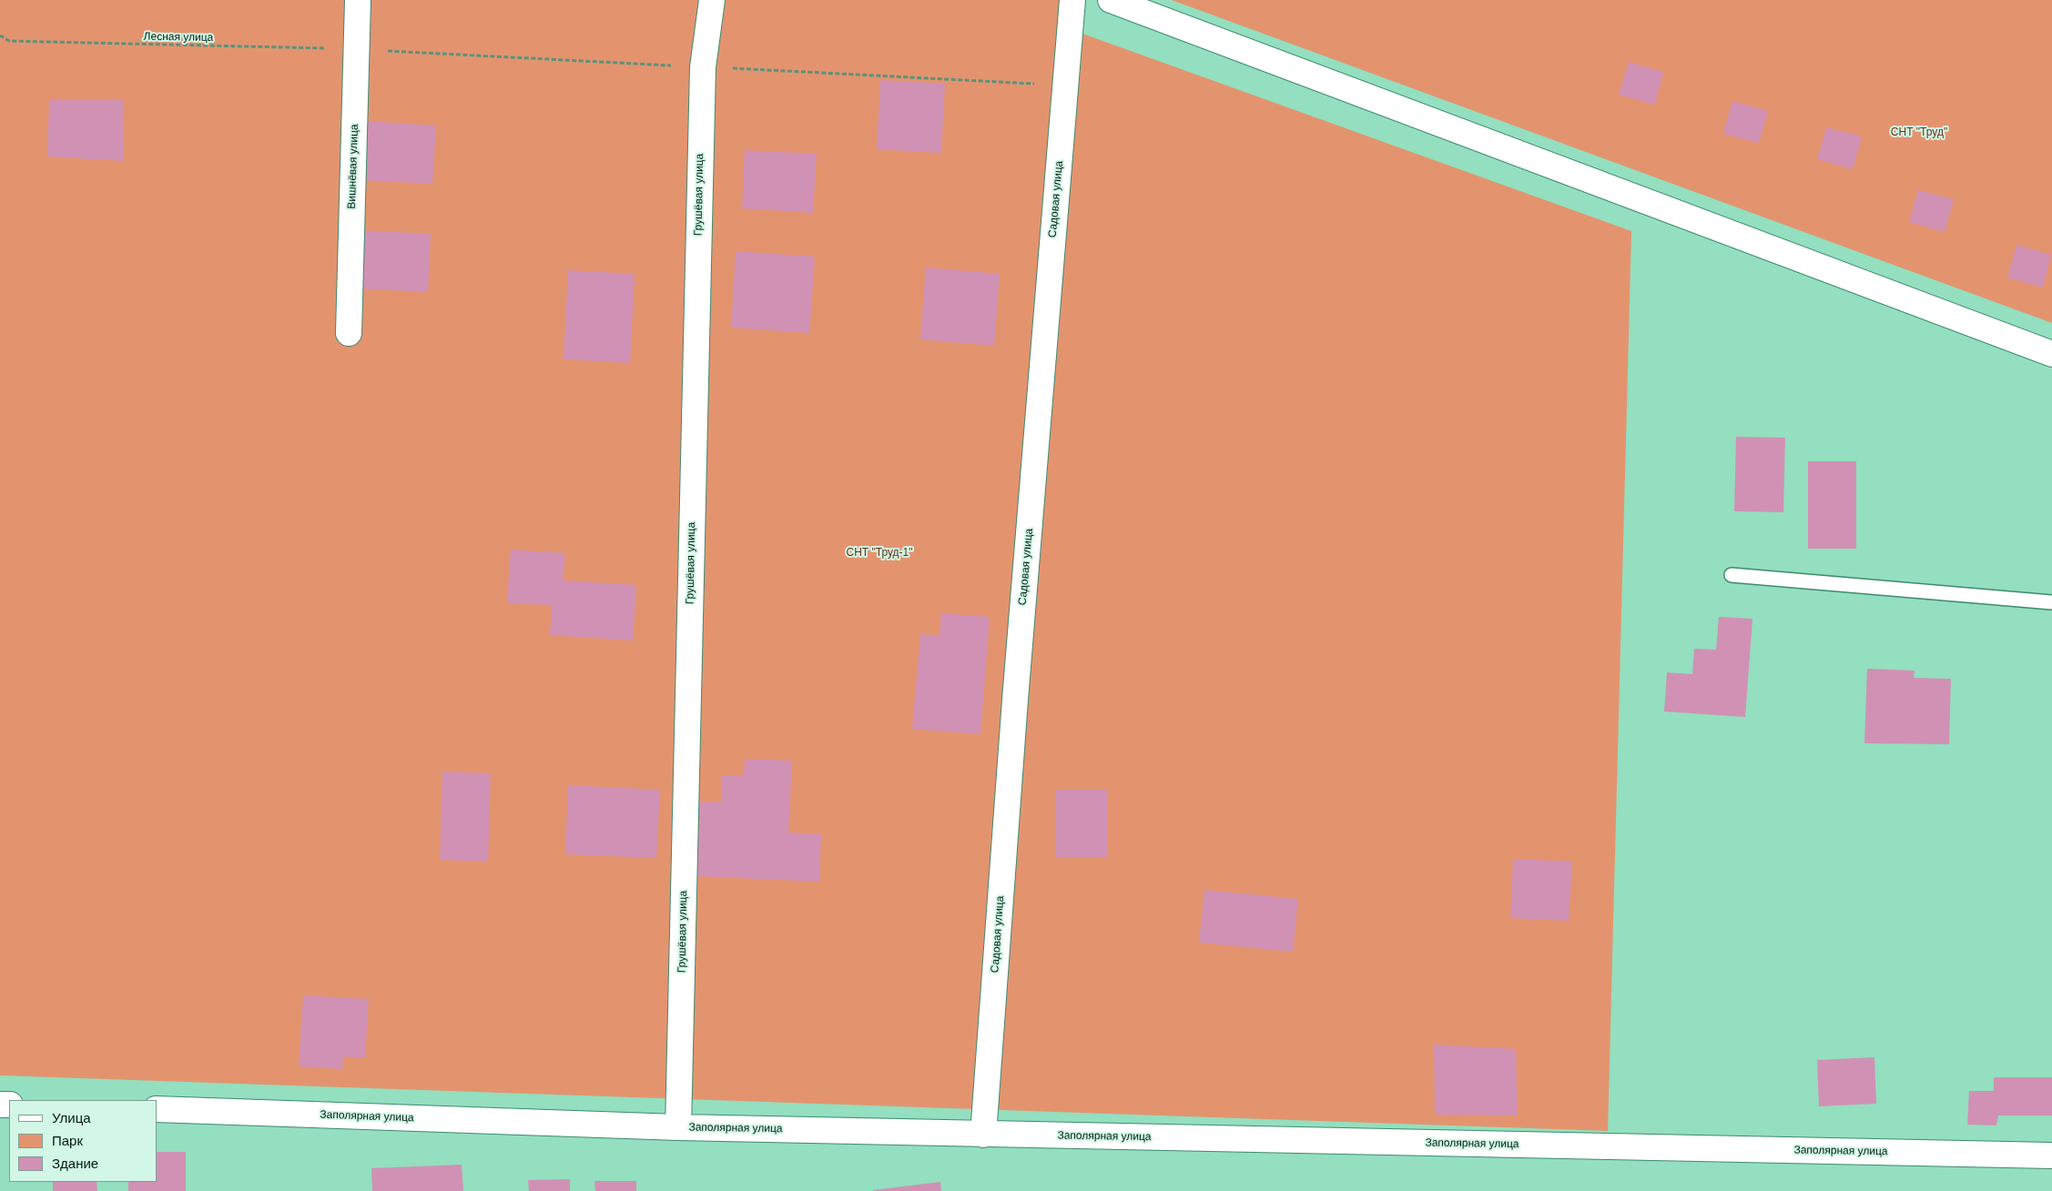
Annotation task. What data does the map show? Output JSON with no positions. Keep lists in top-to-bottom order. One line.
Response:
{"streets":{"street":["Вишнёвая улица","Грушёвая улица","Садовая улица","Заполярная улица"],"path":["Лесная улица"]},"crossings":[["Лесная улица","Вишнёвая улица"],["Лесная улица","Грушёвая улица"],["Лесная улица","Садовая улица"],["Грушёвая улица","Заполярная улица"],["Садовая улица","Заполярная улица"]],"parks":["СНТ \"Труд\"","СНТ \"Труд-1\""],"legend":["Улица","Парк","Здание"]}
